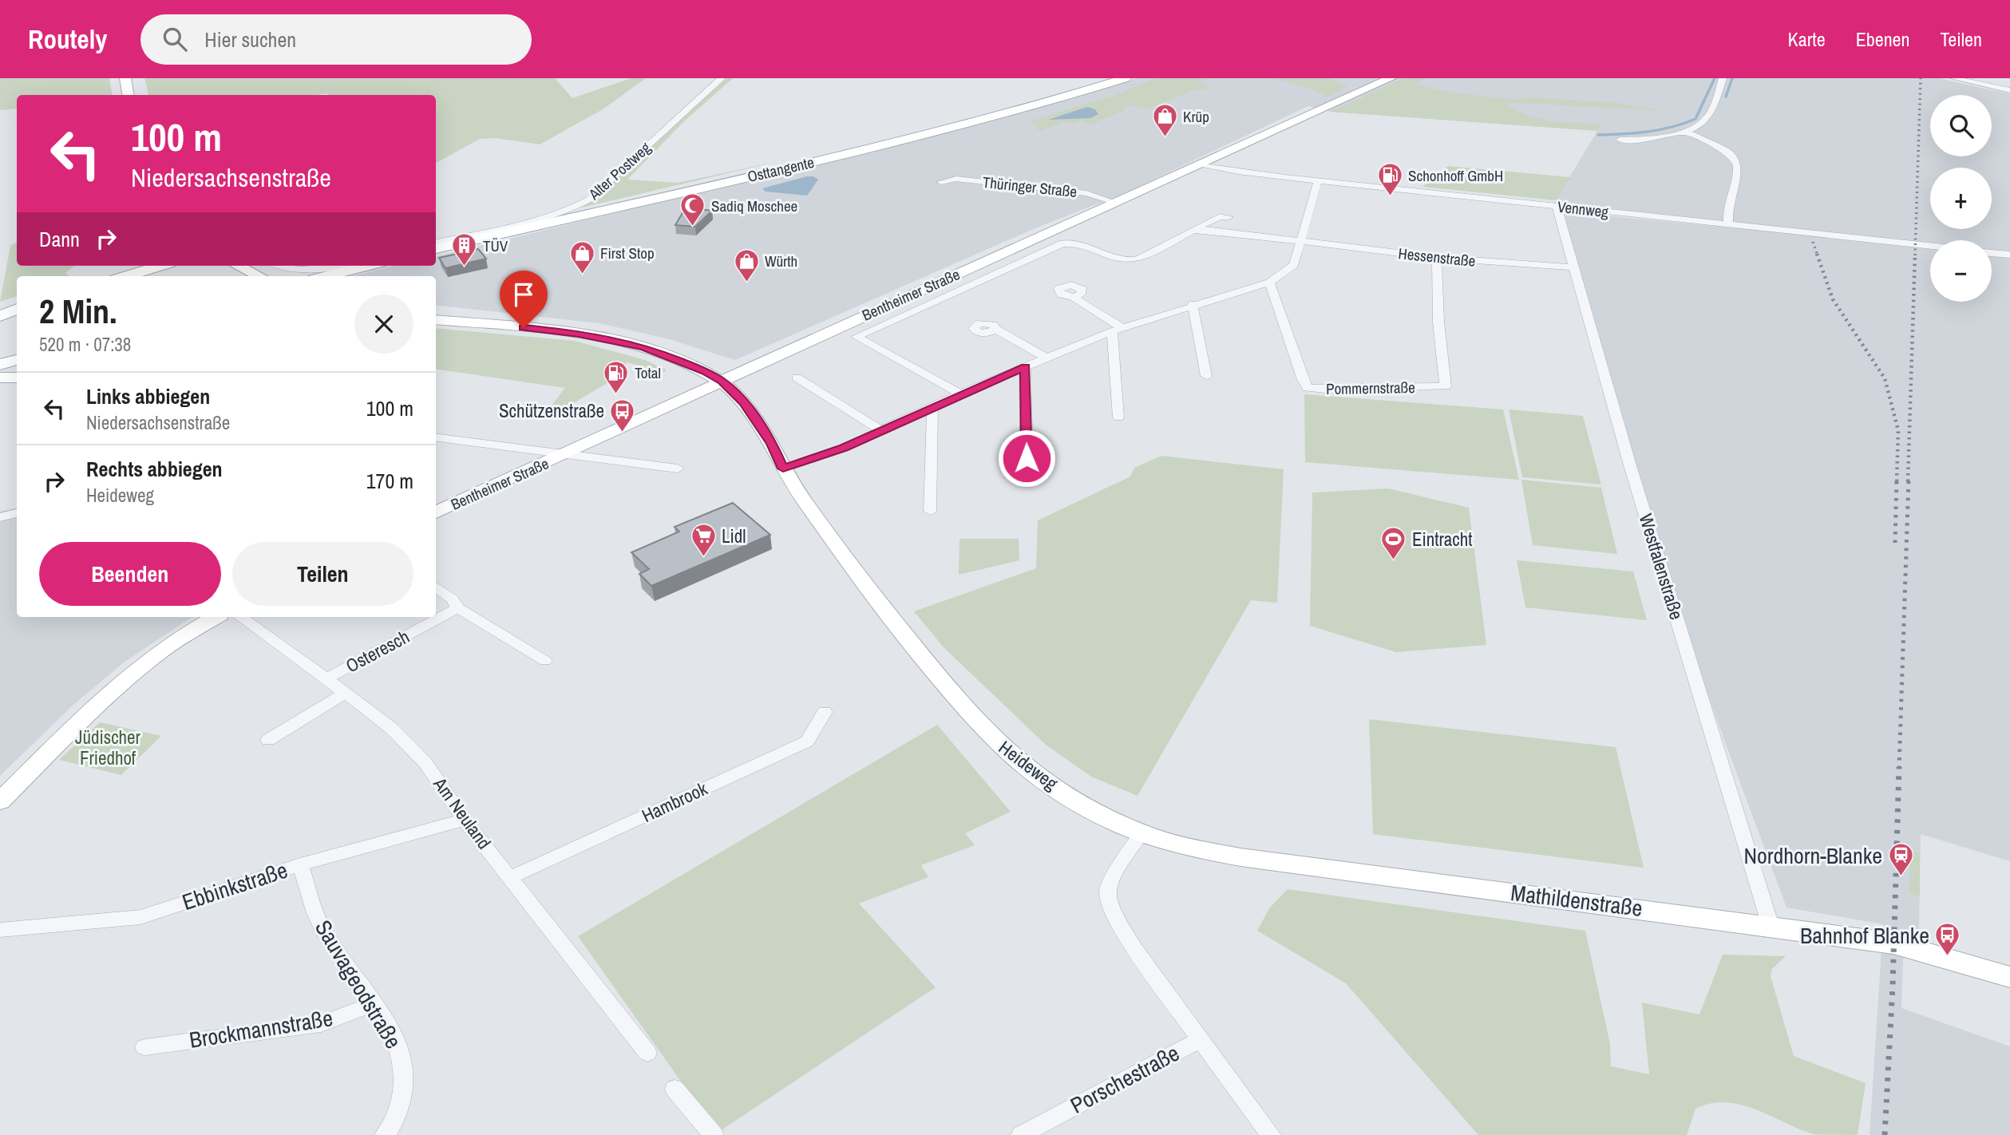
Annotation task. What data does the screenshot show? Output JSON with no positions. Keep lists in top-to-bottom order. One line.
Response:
{"streets":{"main road":["Osttangente"],"street":["Alter Postweg","Thüringer Straße","Vennweg","Hessenstraße","Bentheimer Straße","Pommernstraße","Westfalenstraße","Osteresch","Heideweg","Hambrook","Am Neuland","Ebbinkstraße","Mathildenstraße","Sauvageodstraße","Brockmannstraße","Porschestraße"]},"crossings":[["Thüringer Straße","Bentheimer Straße"],["Vennweg","Bentheimer Straße"],["Vennweg","Westfalenstraße"],["Hessenstraße","Pommernstraße"],["Hessenstraße","Westfalenstraße"],["Bentheimer Straße","Heideweg"],["Westfalenstraße","Mathildenstraße"],["Osteresch","Am Neuland"],["Heideweg","Mathildenstraße"],["Hambrook","Am Neuland"],["Am Neuland","Ebbinkstraße"],["Ebbinkstraße","Sauvageodstraße"],["Sauvageodstraße","Brockmannstraße"]],"parks":["Jüdischer Friedhof"],"places":{"shop":["Krüp","First Stop","Würth"],"fuel station":["Schonhoff GmbH","Total"],"mosque":["Sadiq Moschee"],"building":["TÜV"],"bus stop":["Schützenstraße","Bahnhof Blanke"],"supermarket":["Lidl"],"sports":["Eintracht"],"station":["Nordhorn-Blanke"]},"page":{"header":"Routely","search":"Hier suchen","nav":["Karte","Ebenen","Teilen"],"map_buttons":["+","−"],"turn":["100 m","Niedersachsenstraße"],"then":"Dann","heading":["2 Min.","520 m · 07:38"],"list":[{"name":"Links abbiegen","note":"Niedersachsenstraße","value":"100 m"},{"name":"Rechts abbiegen","note":"Heideweg","value":"170 m"}],"buttons":["Beenden","Teilen"]}}
